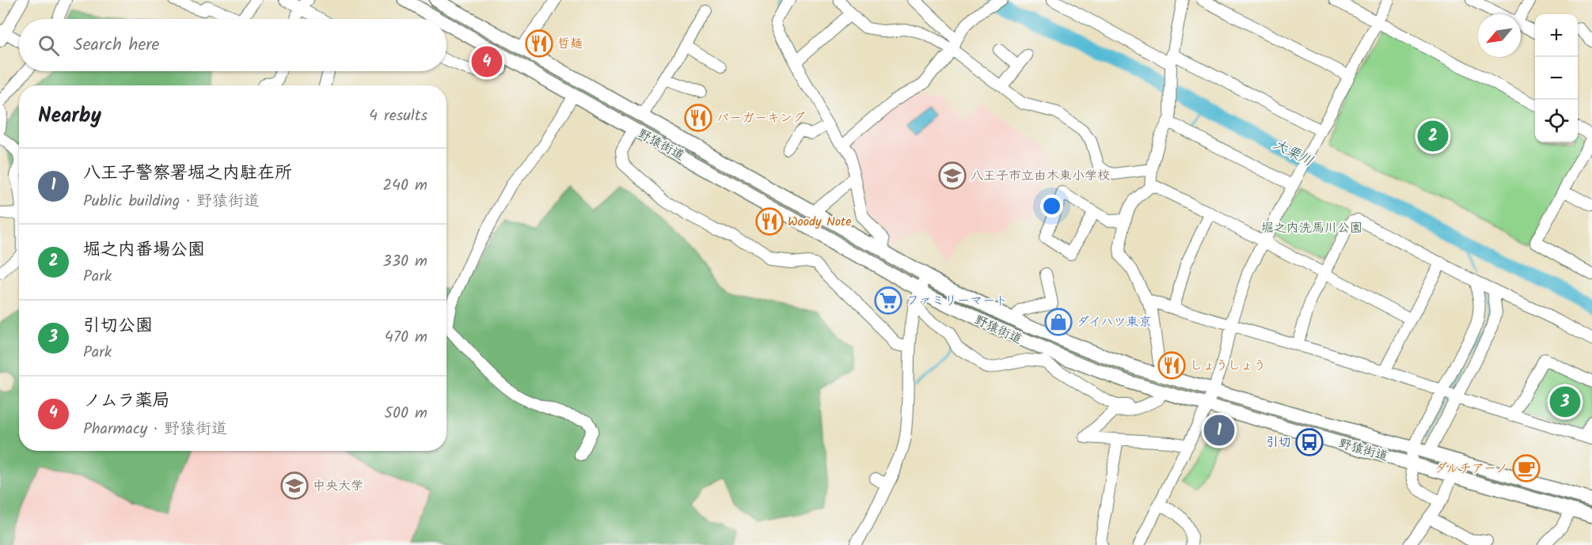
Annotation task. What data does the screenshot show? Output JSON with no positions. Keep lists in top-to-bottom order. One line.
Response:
{"streets":{"main road":["野猿街道"]},"water":["大栗川"],"parks":["堀之内洗馬川公園"],"places":{"restaurant":["哲麺","バーガーキング","Woody Note","しょうしょう"],"school or university":["八王子市立由木東小学校","中央大学"],"supermarket":["ファミリーマート"],"shop":["ダイハツ東京"],"bus stop":["引切"],"cafe":["ダルチアーノ"]},"north":"bottom left","page":{"map_buttons":["+","−"],"search":"Search here","pins":["4","2","3","1"],"heading":["Nearby","4 results"],"list":[{"mark":"1","name":"八王子警察署堀之内駐在所","note":"Public building · 野猿街道","value":"240 m"},{"mark":"2","name":"堀之内番場公園","note":"Park","value":"330 m"},{"mark":"3","name":"引切公園","note":"Park","value":"470 m"},{"mark":"4","name":"ノムラ薬局","note":"Pharmacy · 野猿街道","value":"500 m"}]}}
